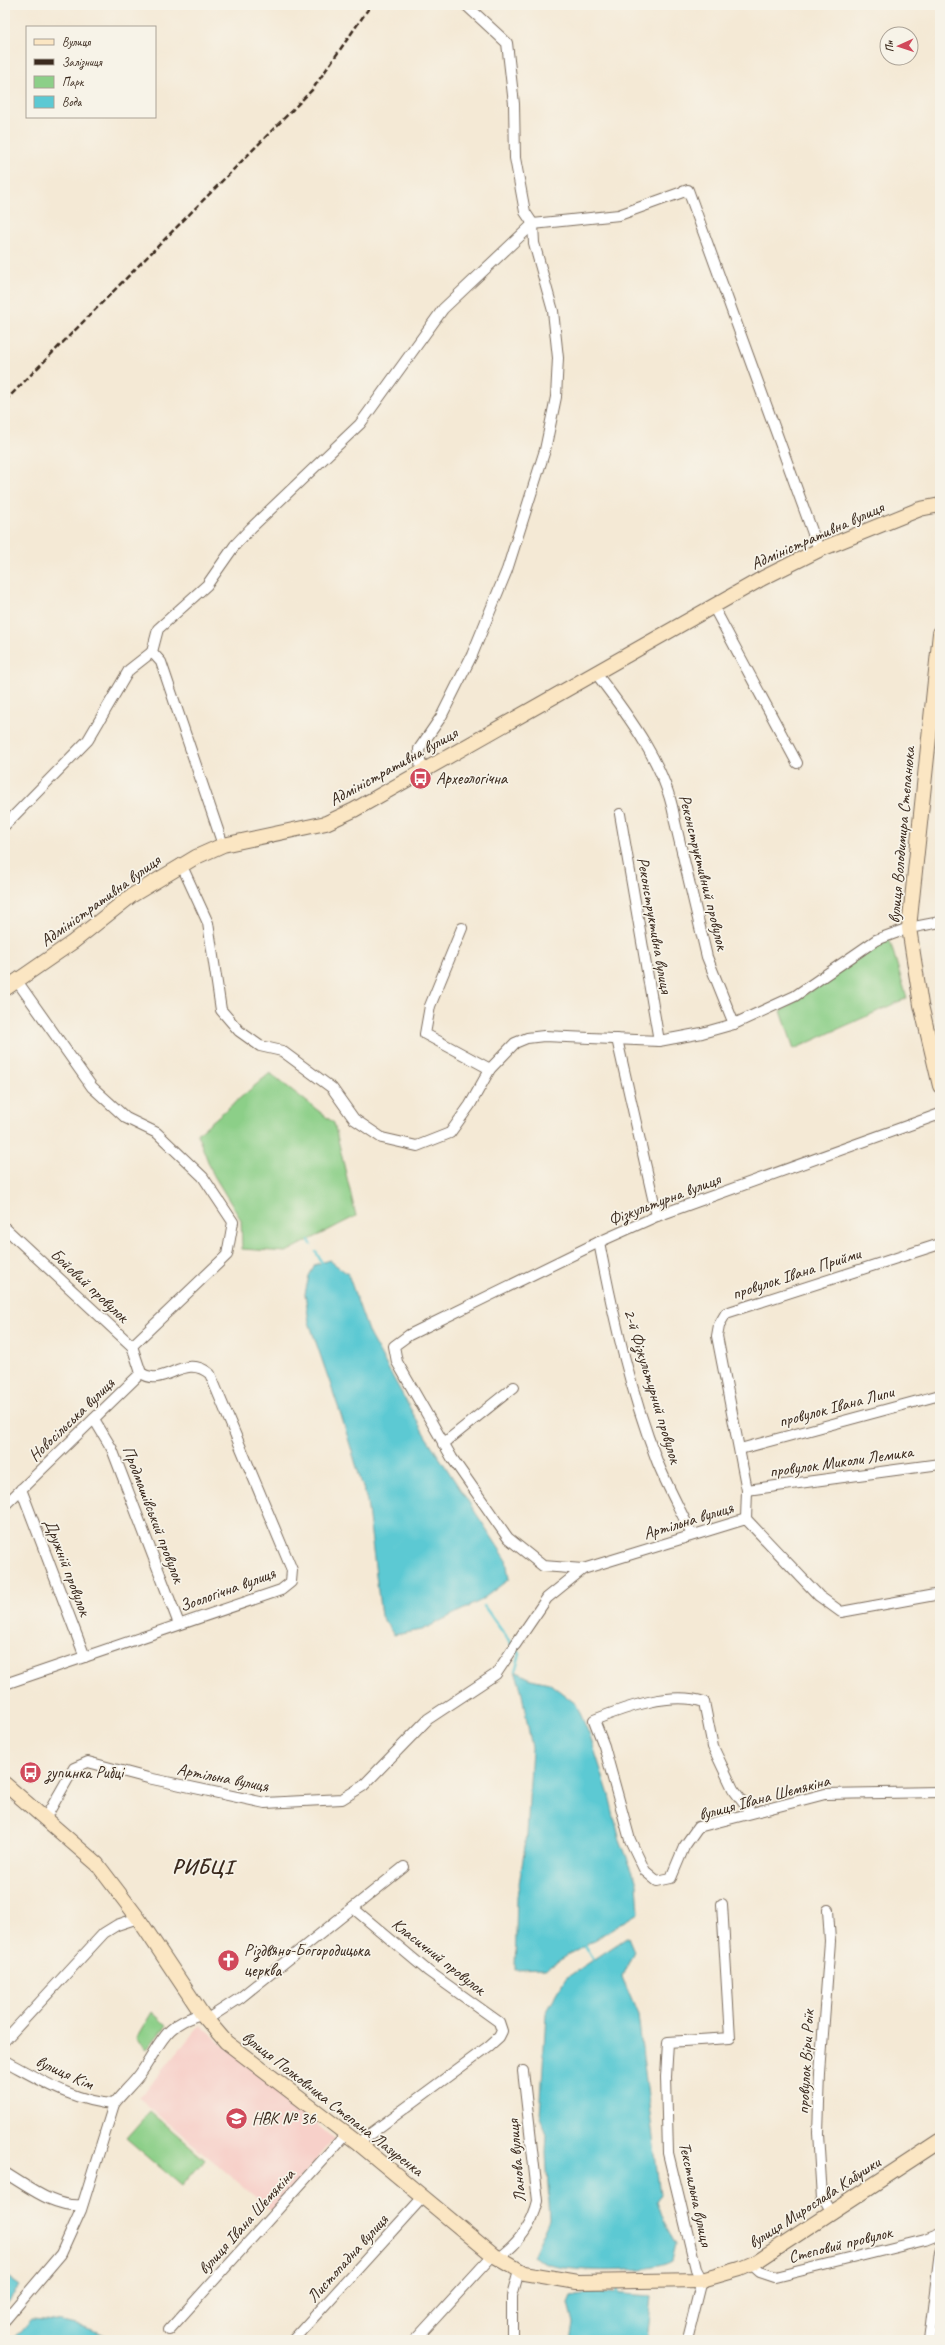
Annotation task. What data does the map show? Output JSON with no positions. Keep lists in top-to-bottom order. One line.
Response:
{"streets":{"street":["Адміністративна вулиця","вулиця Володимира Степанюка","Реконструктивний провулок","Реконструктивна вулиця","Фізкультурна вулиця","провулок Івана Прийми","Бойовий провулок","2-й Фізкультурний провулок","провулок Івана Липи","Новосільська вулиця","провулок Миколи Лемика","Продмашівський провулок","Артільна вулиця","Дружній провулок","Зоологічна вулиця","вулиця Івана Шемякіна","Класичний провулок","провулок Віри Роїк","вулиця Кім","вулиця Полковника Степана Лазуренка","Ланова вулиця","Текстильна вулиця","вулиця Мирослава Кабушки","Степовий провулок","Листопадна вулиця"]},"crossings":[["Адміністративна вулиця","Реконструктивний провулок"],["Фізкультурна вулиця","2-й Фізкультурний провулок"],["провулок Івана Прийми","провулок Івана Липи"],["провулок Івана Прийми","провулок Миколи Лемика"],["провулок Івана Прийми","Артільна вулиця"],["Бойовий провулок","Новосільська вулиця"],["Бойовий провулок","Зоологічна вулиця"],["2-й Фізкультурний провулок","Артільна вулиця"],["Новосільська вулиця","Продмашівський провулок"],["Новосільська вулиця","Дружній провулок"],["Новосільська вулиця","Зоологічна вулиця"],["Продмашівський провулок","Зоологічна вулиця"],["Артільна вулиця","вулиця Полковника Степана Лазуренка"],["Дружній провулок","Зоологічна вулиця"],["вулиця Івана Шемякіна","вулиця Полковника Степана Лазуренка"],["Класичний провулок","вулиця Полковника Степана Лазуренка"],["провулок Віри Роїк","вулиця Мирослава Кабушки"],["вулиця Полковника Степана Лазуренка","Ланова вулиця"],["вулиця Полковника Степана Лазуренка","вулиця Мирослава Кабушки"],["вулиця Полковника Степана Лазуренка","Листопадна вулиця"],["Текстильна вулиця","вулиця Мирослава Кабушки"],["вулиця Мирослава Кабушки","Степовий провулок"]],"districts":["РИБЦІ"],"places":{"bus stop":["Археологічна","зупинка Рибці"],"church":["Різдвяно-Богородицька церква"],"school or university":["НВК № 36"]},"legend":["Вулиця","Залізниця","Парк","Вода"],"north":"left"}
